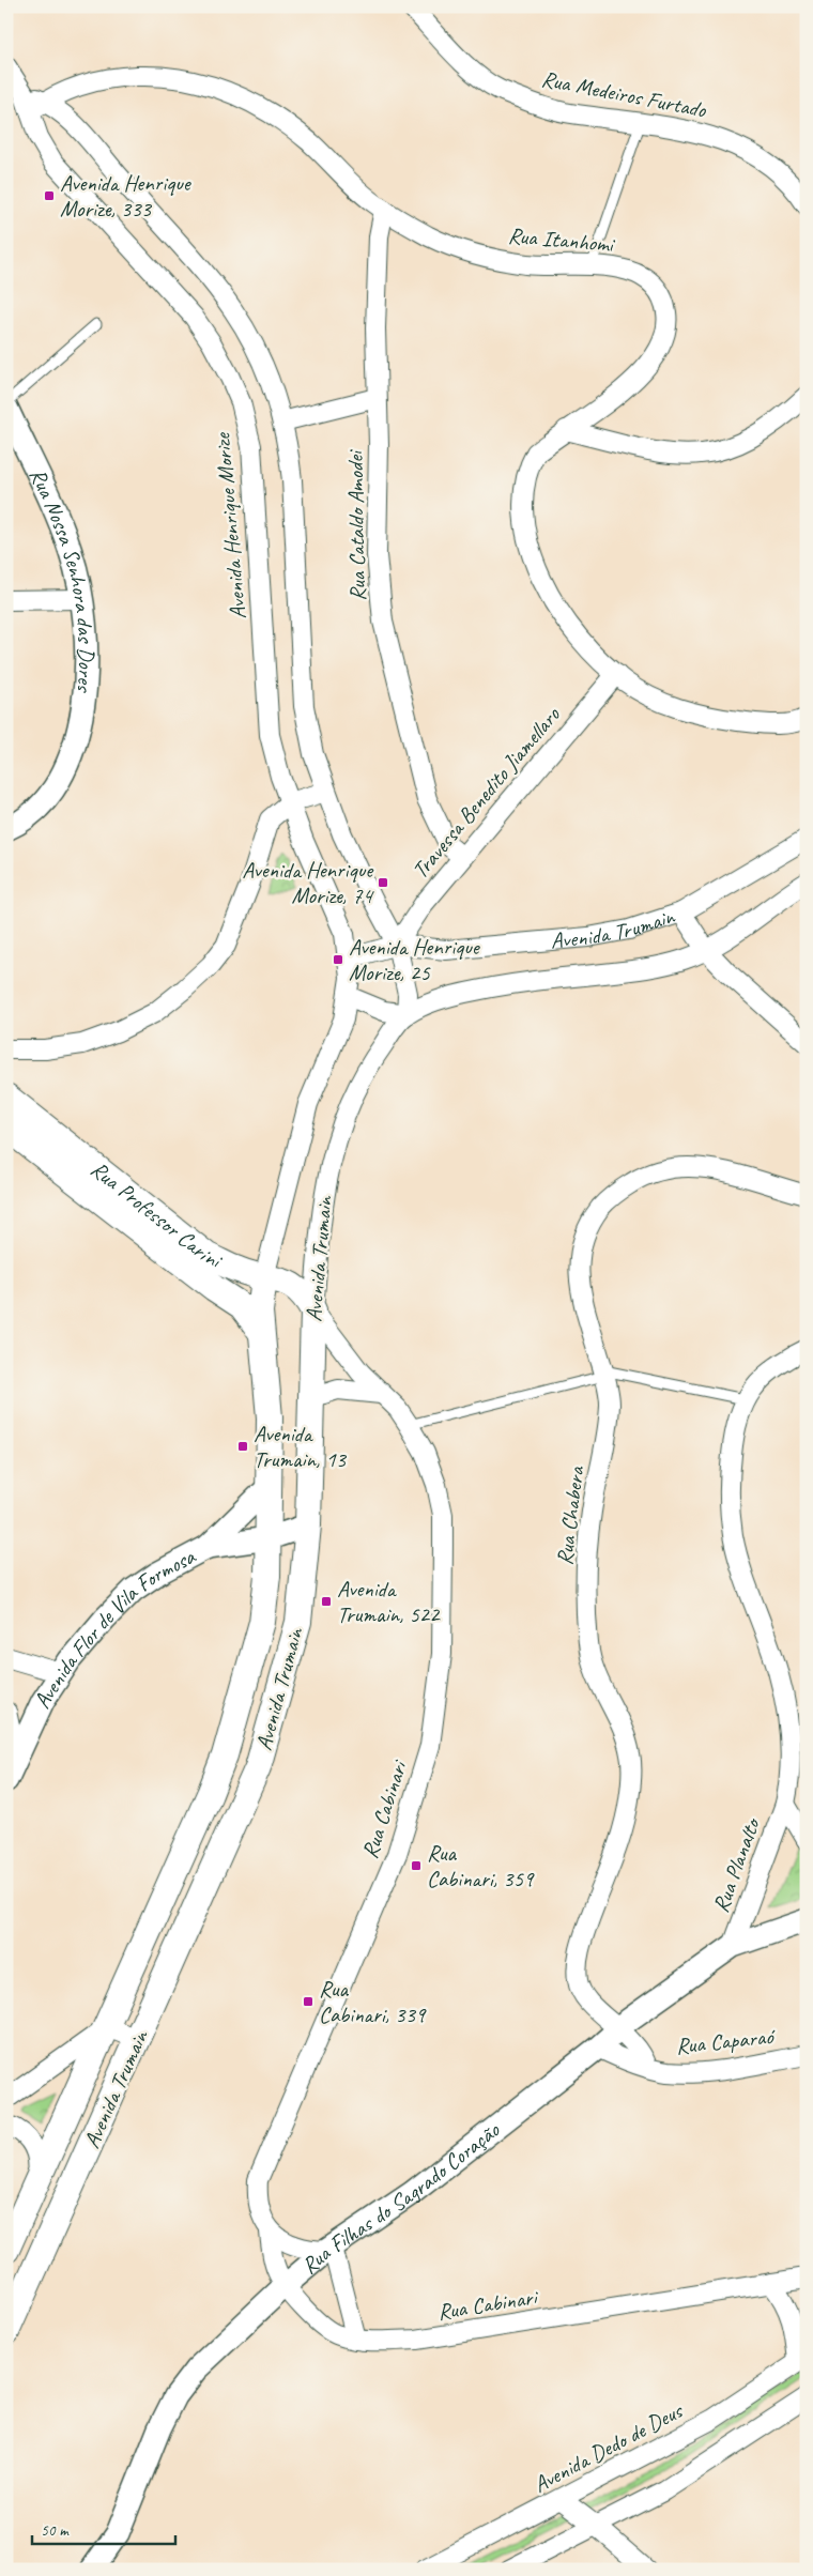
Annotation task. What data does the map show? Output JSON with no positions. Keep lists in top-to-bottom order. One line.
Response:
{"streets":{"main road":["Avenida Trumain","Rua Professor Carini"],"street":["Rua Medeiros Furtado","Rua Itanhomi","Avenida Henrique Morize","Rua Cataldo Amodei","Rua Nossa Senhora das Dores","Travessa Benedito Jiamellaro","Rua Chabera","Avenida Flor de Vila Formosa","Rua Cabinari","Rua Planalto","Rua Caparaó","Rua Filhas do Sagrado Coração","Avenida Dedo de Deus"]},"crossings":[["Rua Itanhomi","Avenida Henrique Morize"],["Rua Itanhomi","Rua Cataldo Amodei"],["Rua Itanhomi","Travessa Benedito Jiamellaro"],["Avenida Henrique Morize","Avenida Trumain"],["Rua Cataldo Amodei","Travessa Benedito Jiamellaro"],["Travessa Benedito Jiamellaro","Avenida Trumain"],["Avenida Trumain","Rua Professor Carini"],["Avenida Trumain","Avenida Flor de Vila Formosa"],["Avenida Trumain","Rua Cabinari"],["Rua Professor Carini","Rua Cabinari"],["Rua Chabera","Rua Caparaó"],["Rua Chabera","Rua Filhas do Sagrado Coração"],["Rua Cabinari","Rua Filhas do Sagrado Coração"],["Rua Planalto","Rua Filhas do Sagrado Coração"],["Rua Caparaó","Rua Filhas do Sagrado Coração"]],"places":{"transit":["Avenida Henrique Morize, 333","Avenida Henrique Morize, 74","Avenida Henrique Morize, 25","Avenida Trumain, 13","Avenida Trumain, 522","Rua Cabinari, 359","Rua Cabinari, 339"]},"scale_bar":"50 m"}
